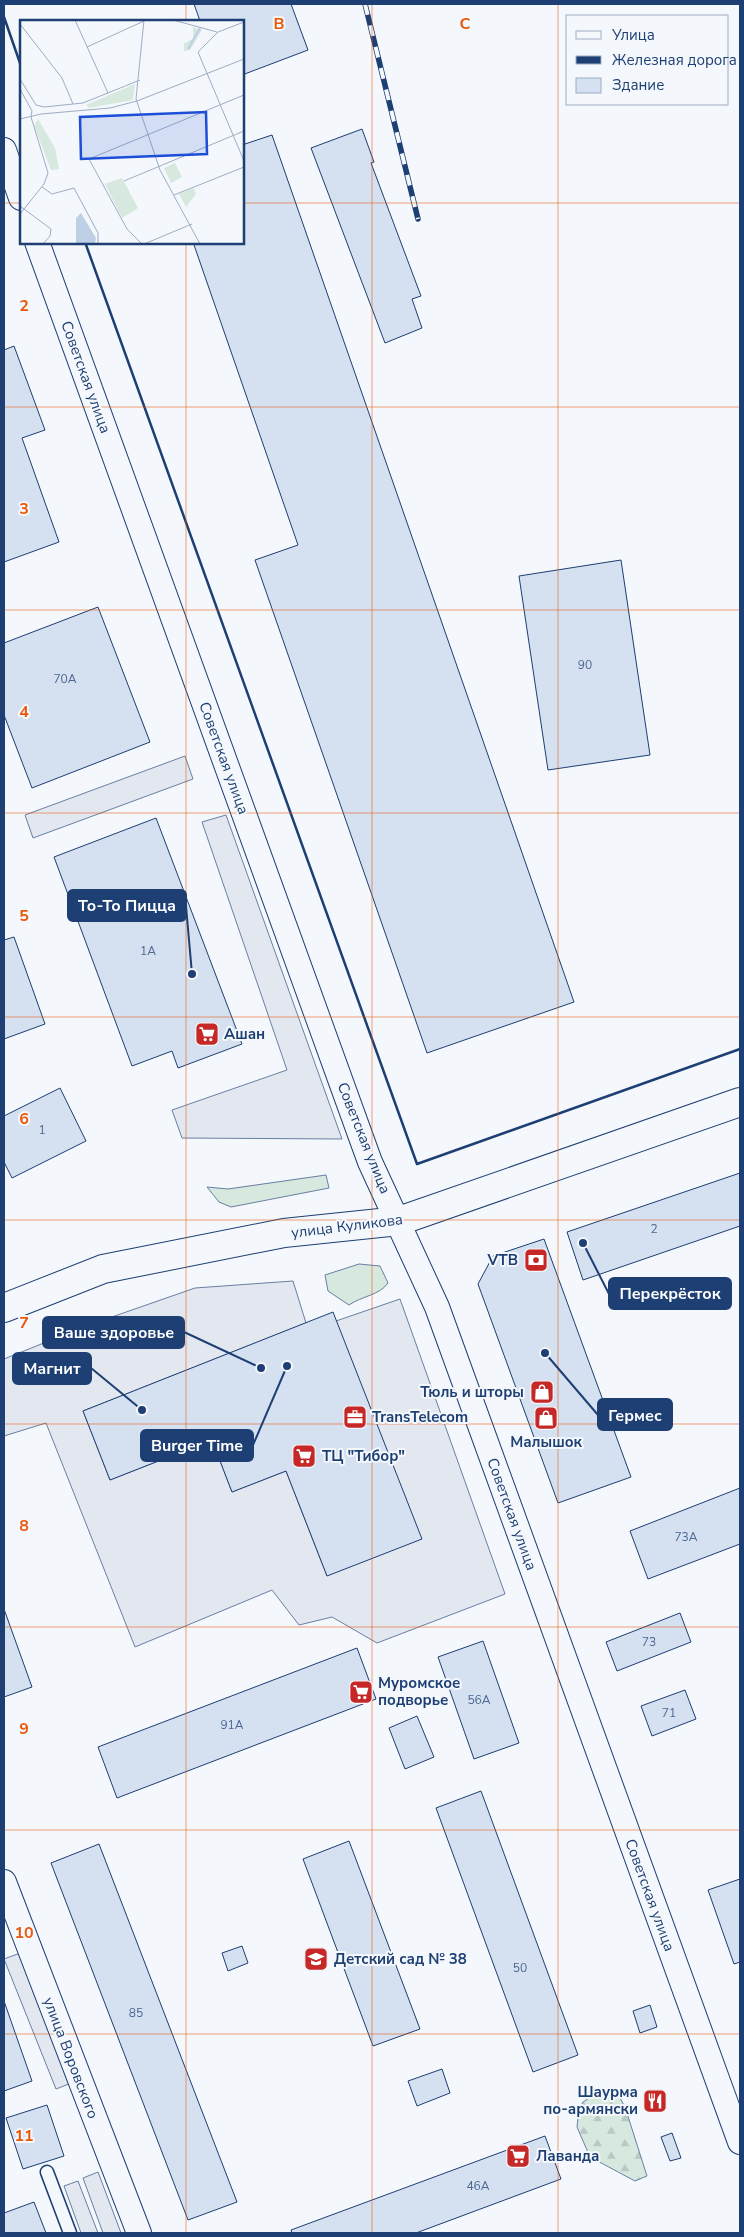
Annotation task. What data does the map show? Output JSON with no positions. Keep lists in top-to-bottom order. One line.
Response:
{"streets":{"main road":["улица Куликова"],"street":["Советская улица","улица Воровского"]},"crossings":[["Советская улица","улица Куликова"]],"places":{"other":["То-То Пицца","Перекрёсток","Гермес","Burger Time","Ваше здоровье","Магнит"],"supermarket":["Ашан","ТЦ \"Тибор\"","Муромское подворье","Лаванда"],"bank":["VTB"],"shop":["Тюль и шторы","Малышок"],"office":["TransTelecom"],"school or university":["Детский сад № 38"],"restaurant":["Шаурма по-армянски"]},"house_numbers":["90","70А","1А","1","2","73А","73","56А","71","91А","50","85","46А"],"legend":["Улица","Железная дорога","Здание"],"grid":{"columns":["B","C"],"rows":["2","3","4","5","6","7","8","9","10","11"]}}
